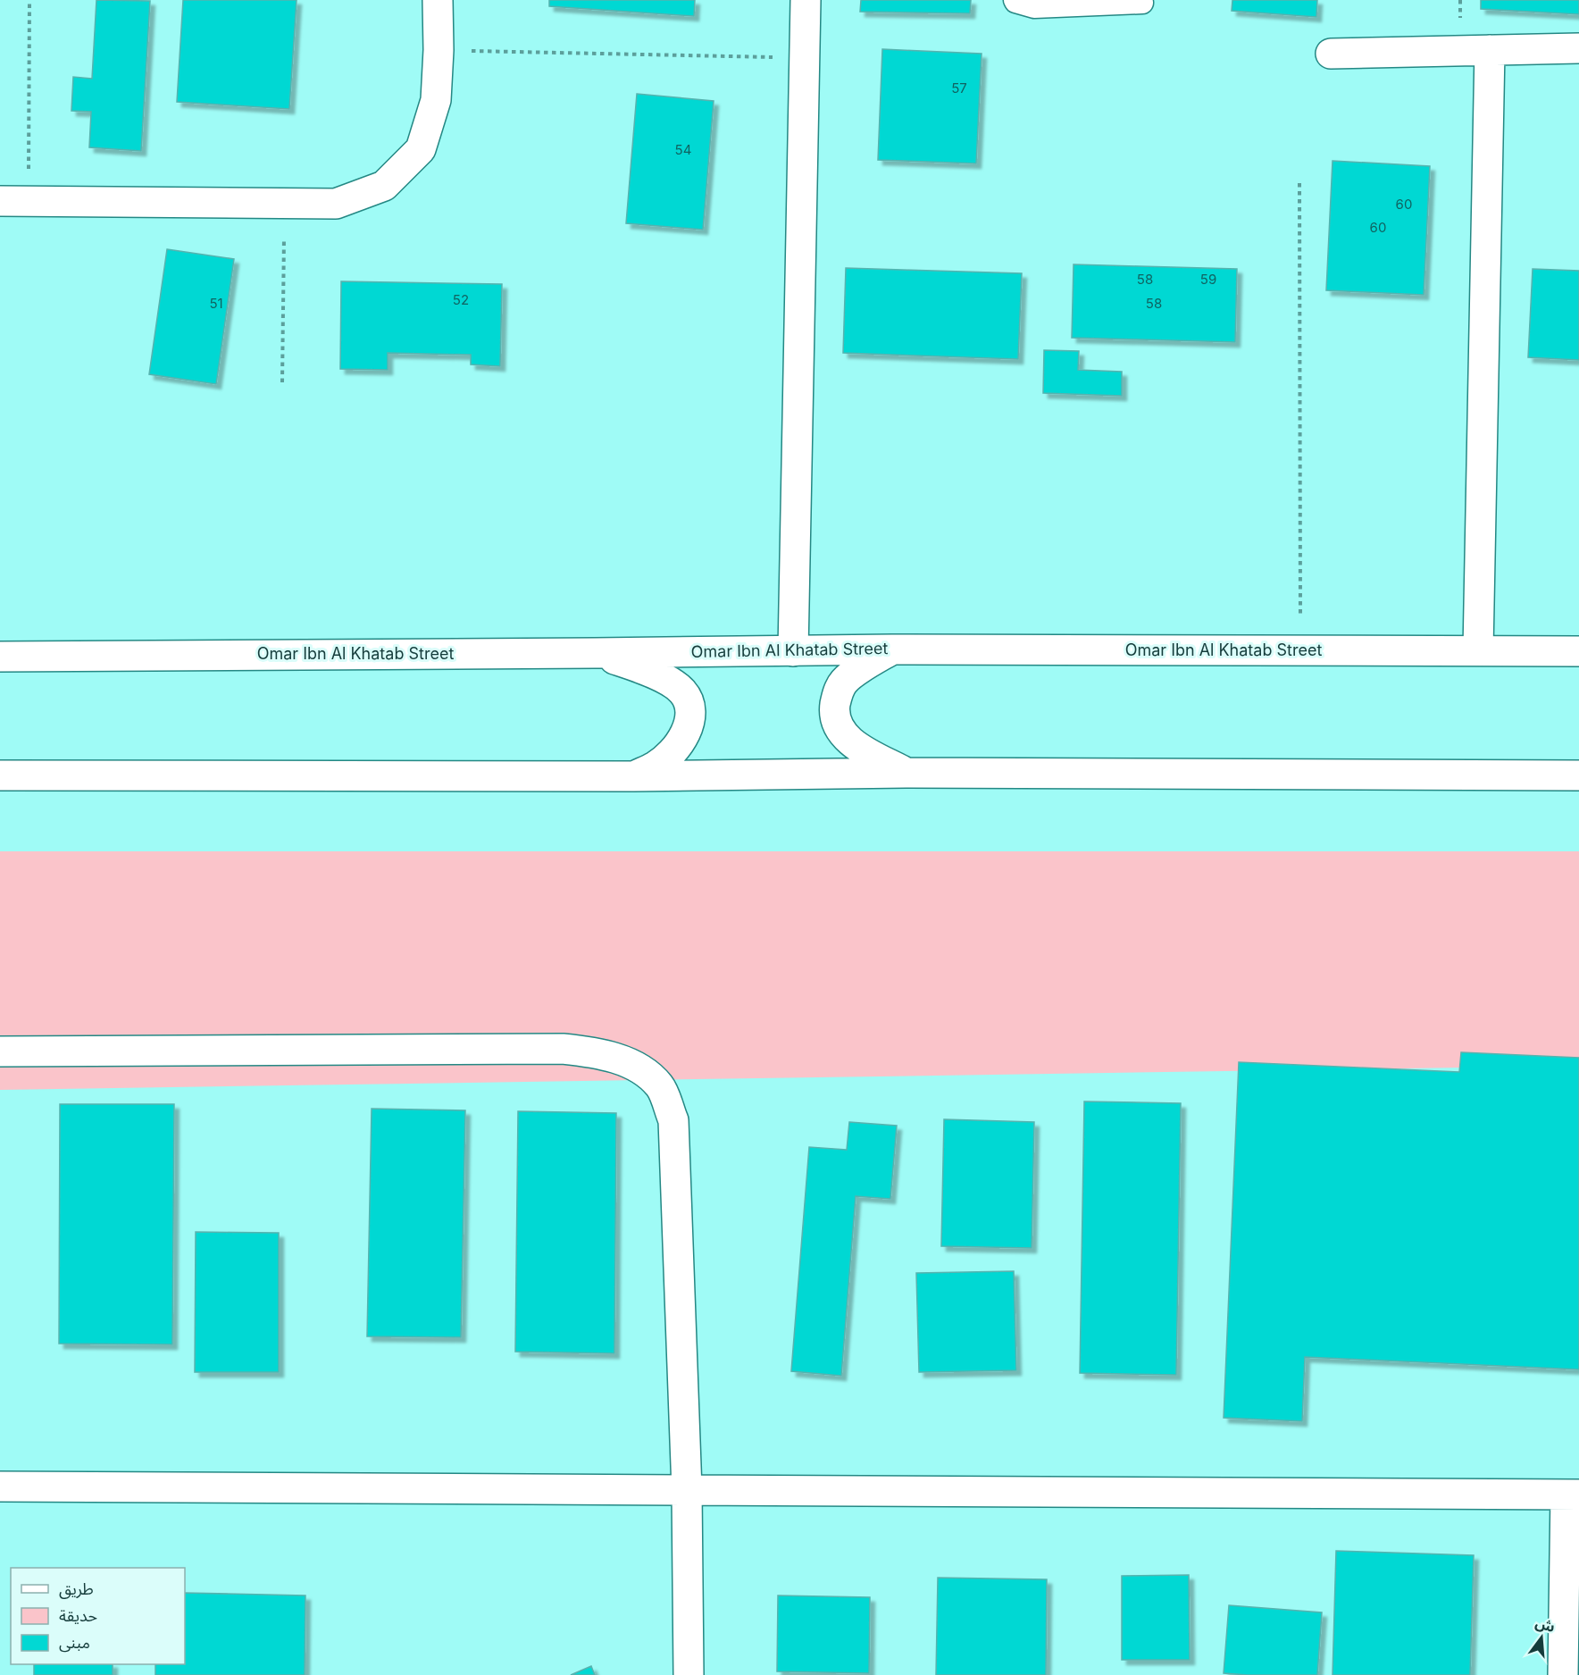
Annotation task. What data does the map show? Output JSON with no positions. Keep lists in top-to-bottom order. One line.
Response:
{"streets":{"street":["Omar Ibn Al Khatab Street"]},"house_numbers":["57","54","60","60","58","59","52","51","58"],"legend":["طريق","حديقة","مبنى"],"north":"top"}
